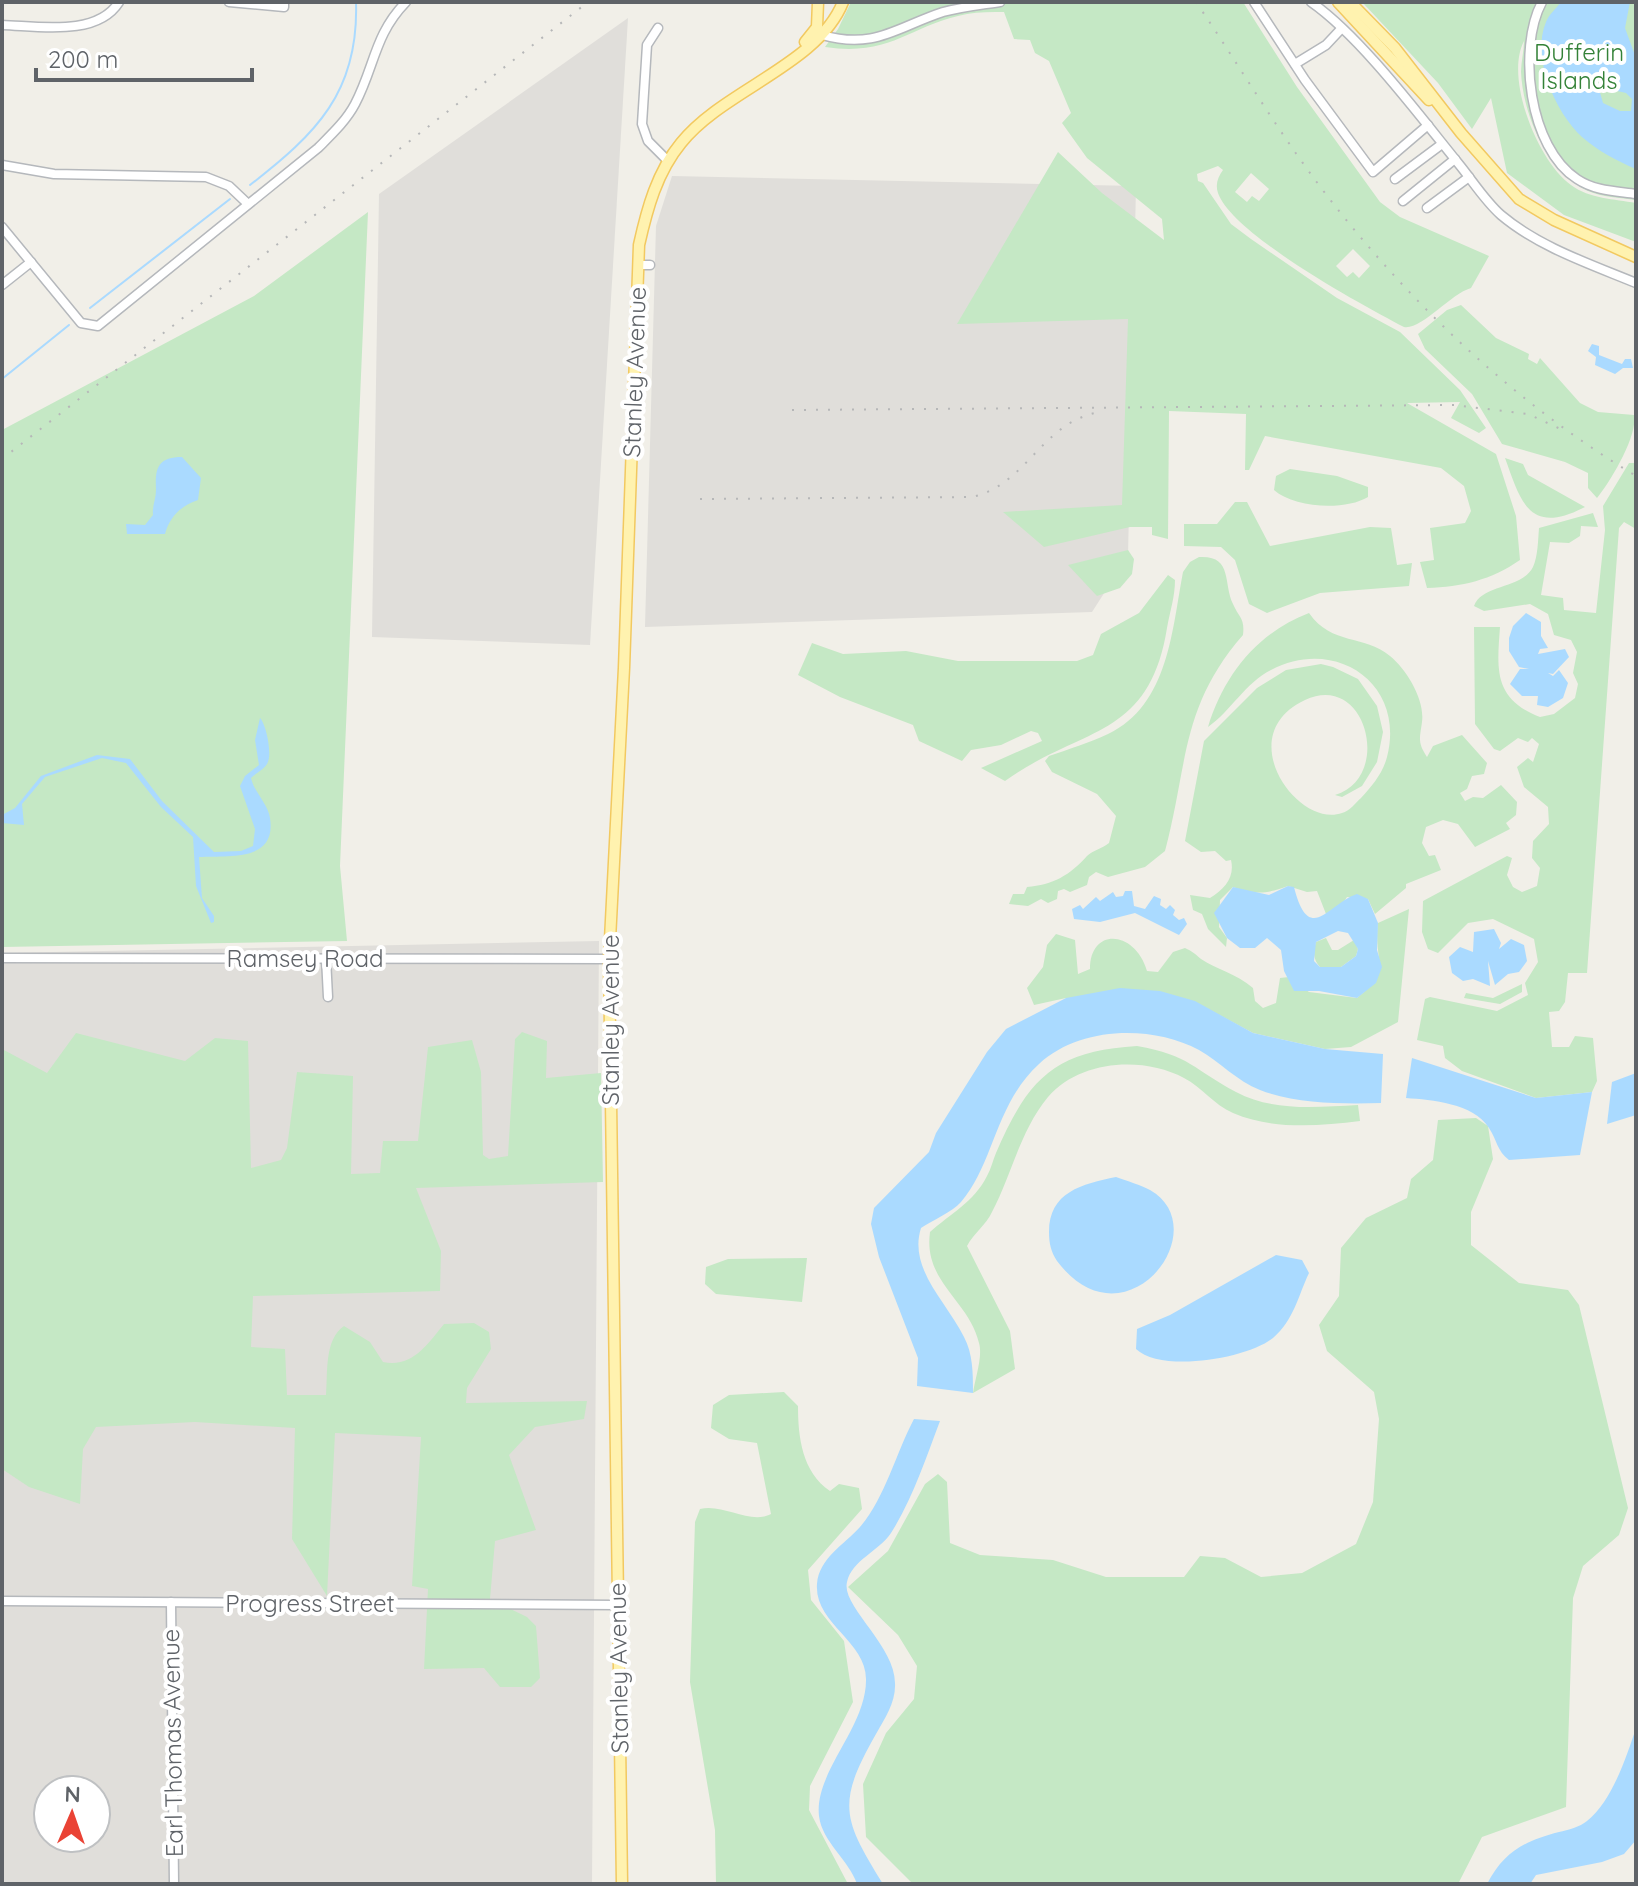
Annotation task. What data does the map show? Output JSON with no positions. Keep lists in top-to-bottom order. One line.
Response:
{"streets":{"main road":["Stanley Avenue"],"street":["Ramsey Road","Progress Street","Earl Thomas Avenue"]},"crossings":[["Stanley Avenue","Ramsey Road"],["Stanley Avenue","Progress Street"],["Progress Street","Earl Thomas Avenue"]],"parks":["Dufferin Islands"],"scale_bar":"200 m","north":"top"}
